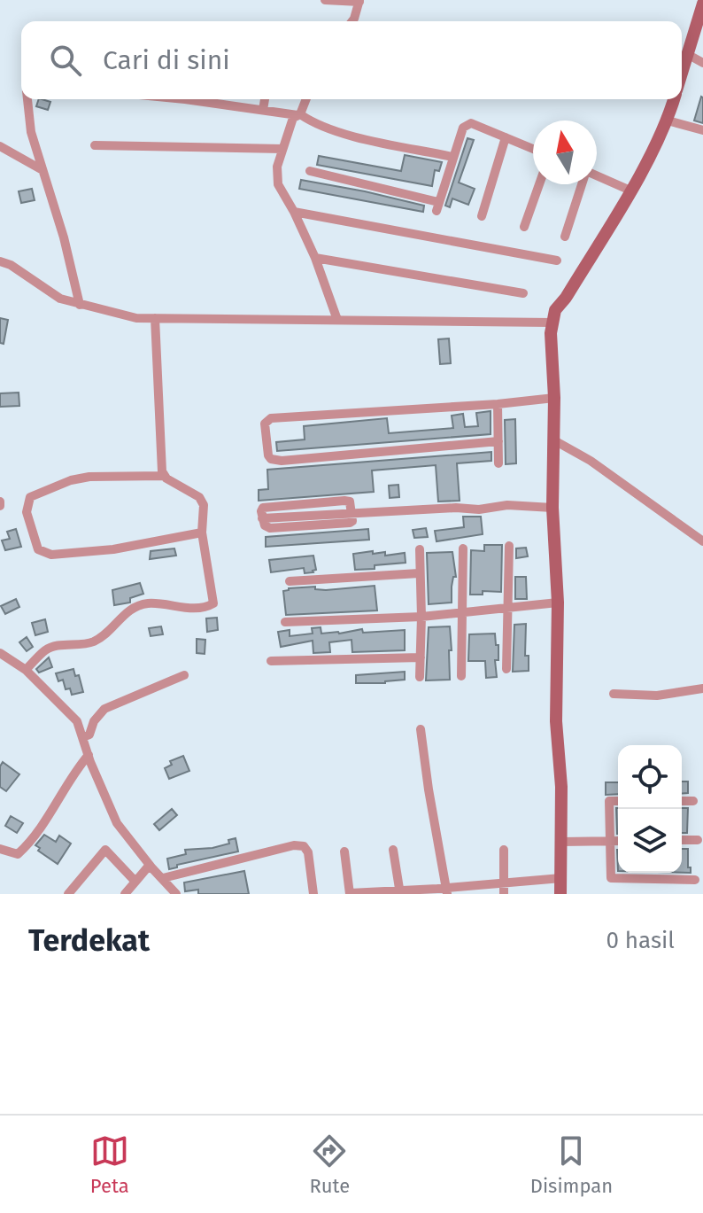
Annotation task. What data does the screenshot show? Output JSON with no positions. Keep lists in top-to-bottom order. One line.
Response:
{"north":"top","page":{"search":"Cari di sini","heading":["Terdekat","0 hasil"],"nav":["Peta","Rute","Disimpan"]}}
